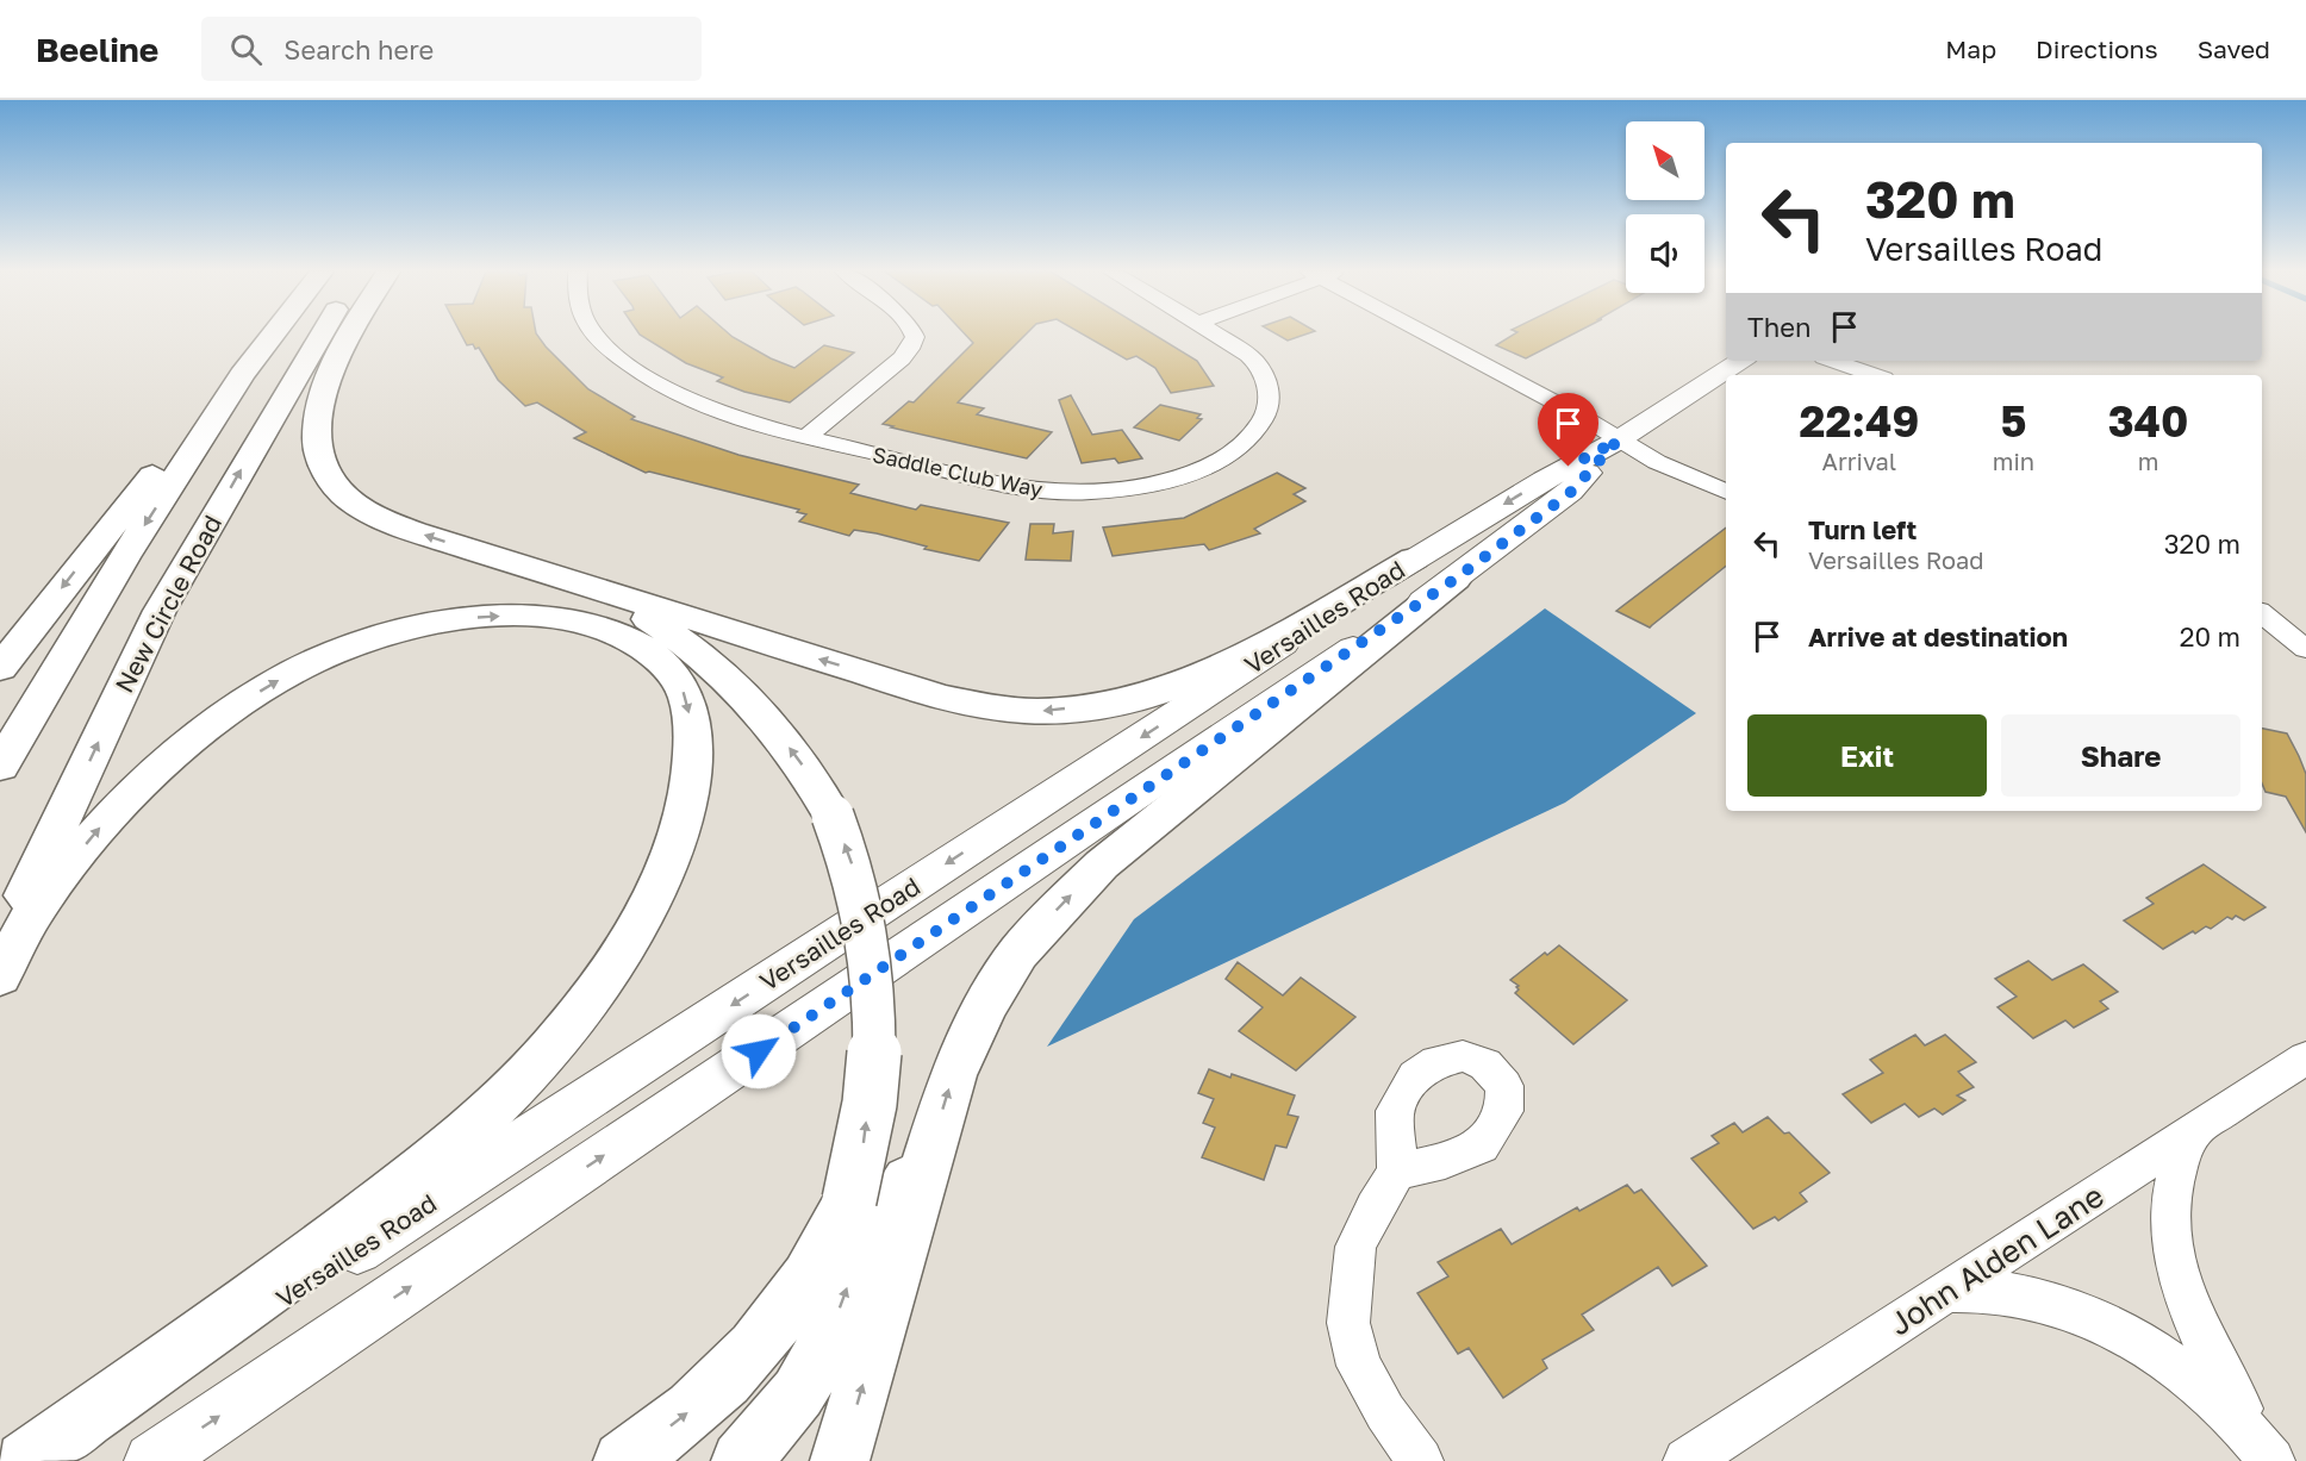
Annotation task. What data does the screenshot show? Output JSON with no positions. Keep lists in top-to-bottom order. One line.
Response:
{"streets":{"highway":["New Circle Road"],"main road":["Versailles Road"],"street":["Saddle Club Way","John Alden Lane"]},"north":"top left","page":{"header":"Beeline","search":"Search here","nav":["Map","Directions","Saved"],"turn":["320 m","Versailles Road"],"then":"Then","eta":["22:49","Arrival","5","min","340","m"],"list":[{"name":"Turn left","note":"Versailles Road","value":"320 m"},{"name":"Arrive at destination","value":"20 m"}],"buttons":["Exit","Share"]}}
